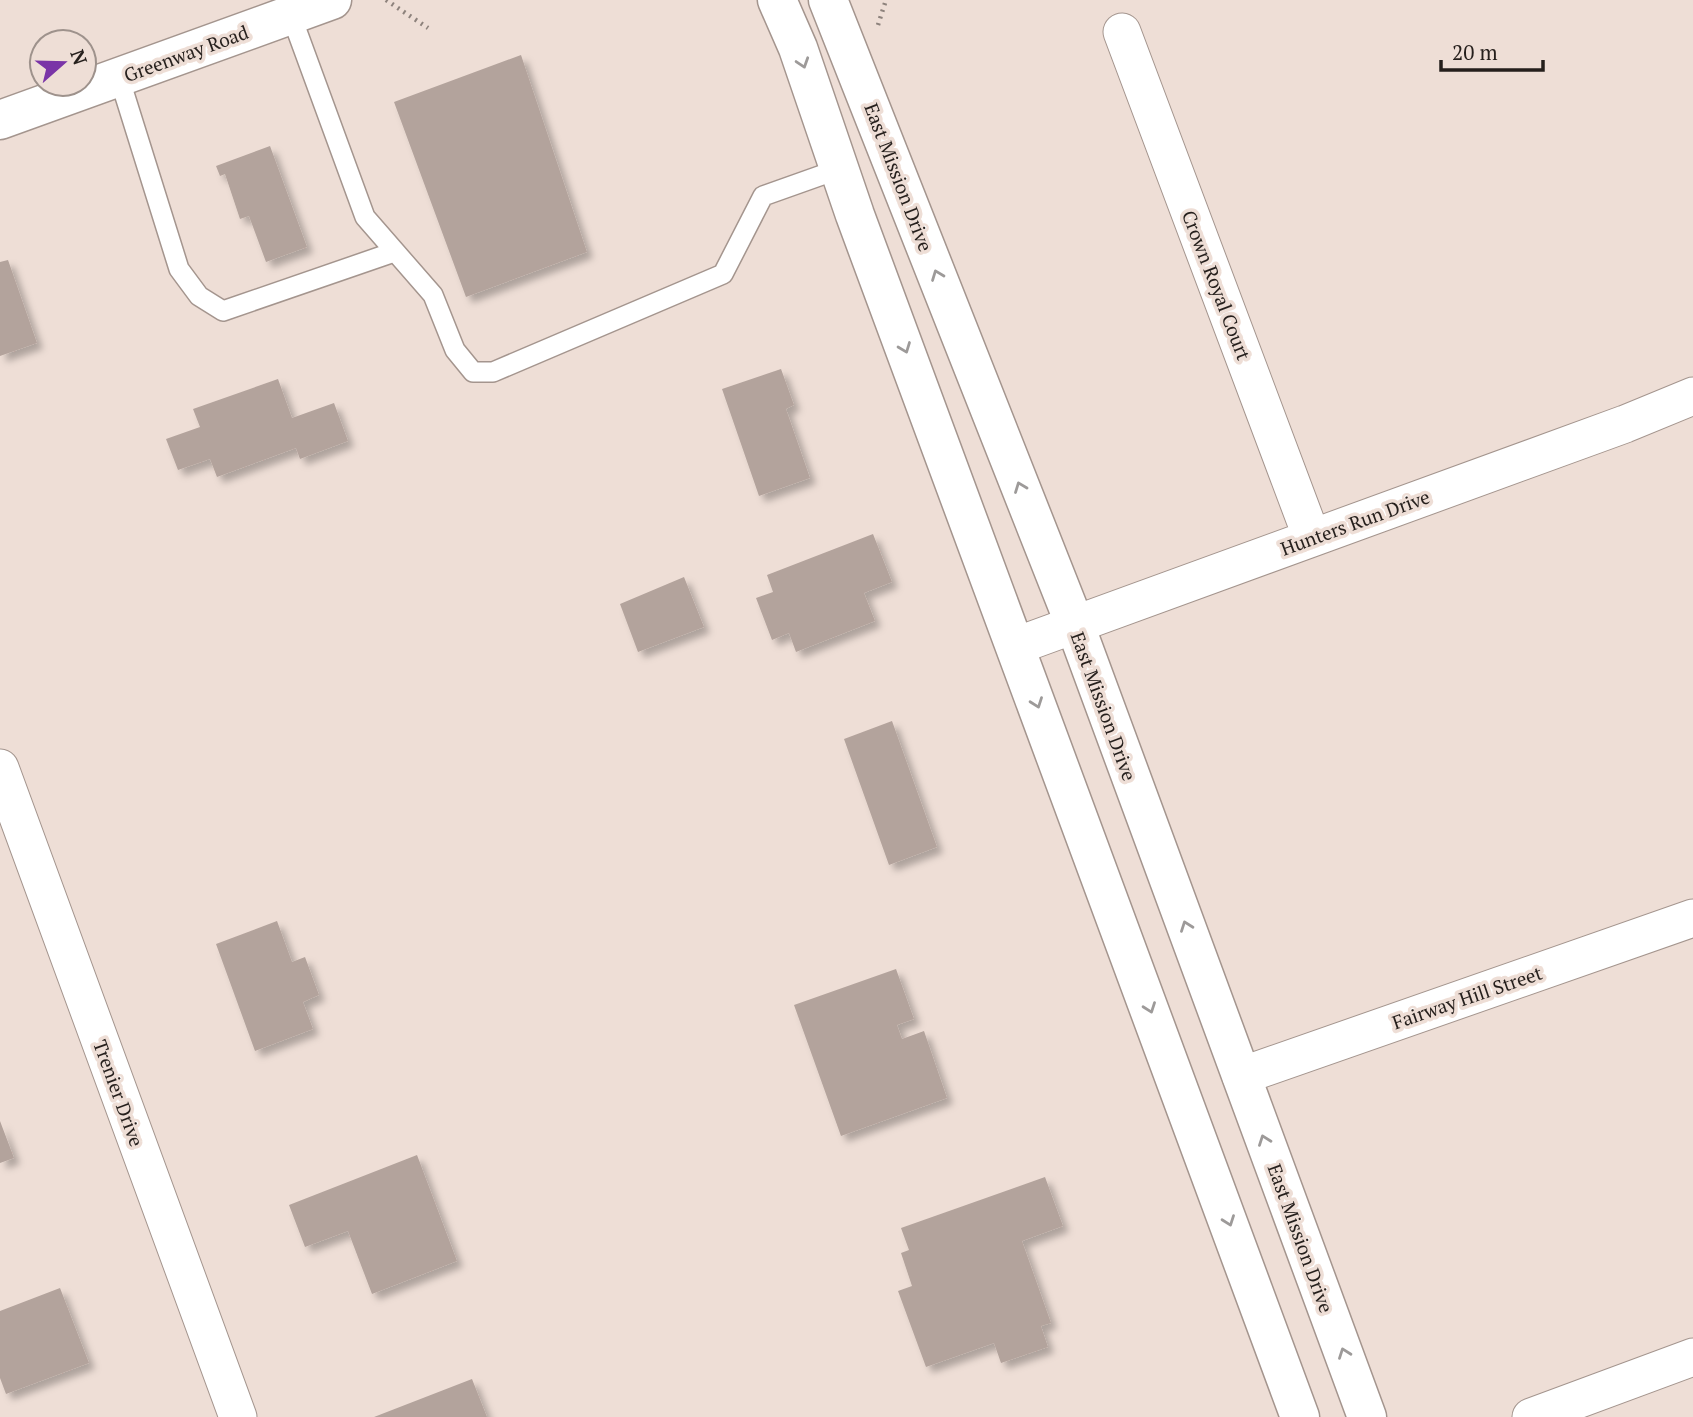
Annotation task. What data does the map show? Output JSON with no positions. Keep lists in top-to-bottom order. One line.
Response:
{"streets":{"street":["Greenway Road","East Mission Drive","Crown Royal Court","Hunters Run Drive","Fairway Hill Street","Trenier Drive"]},"crossings":[["East Mission Drive","Hunters Run Drive"],["East Mission Drive","Fairway Hill Street"],["Crown Royal Court","Hunters Run Drive"]],"scale_bar":"20 m","north":"right"}
